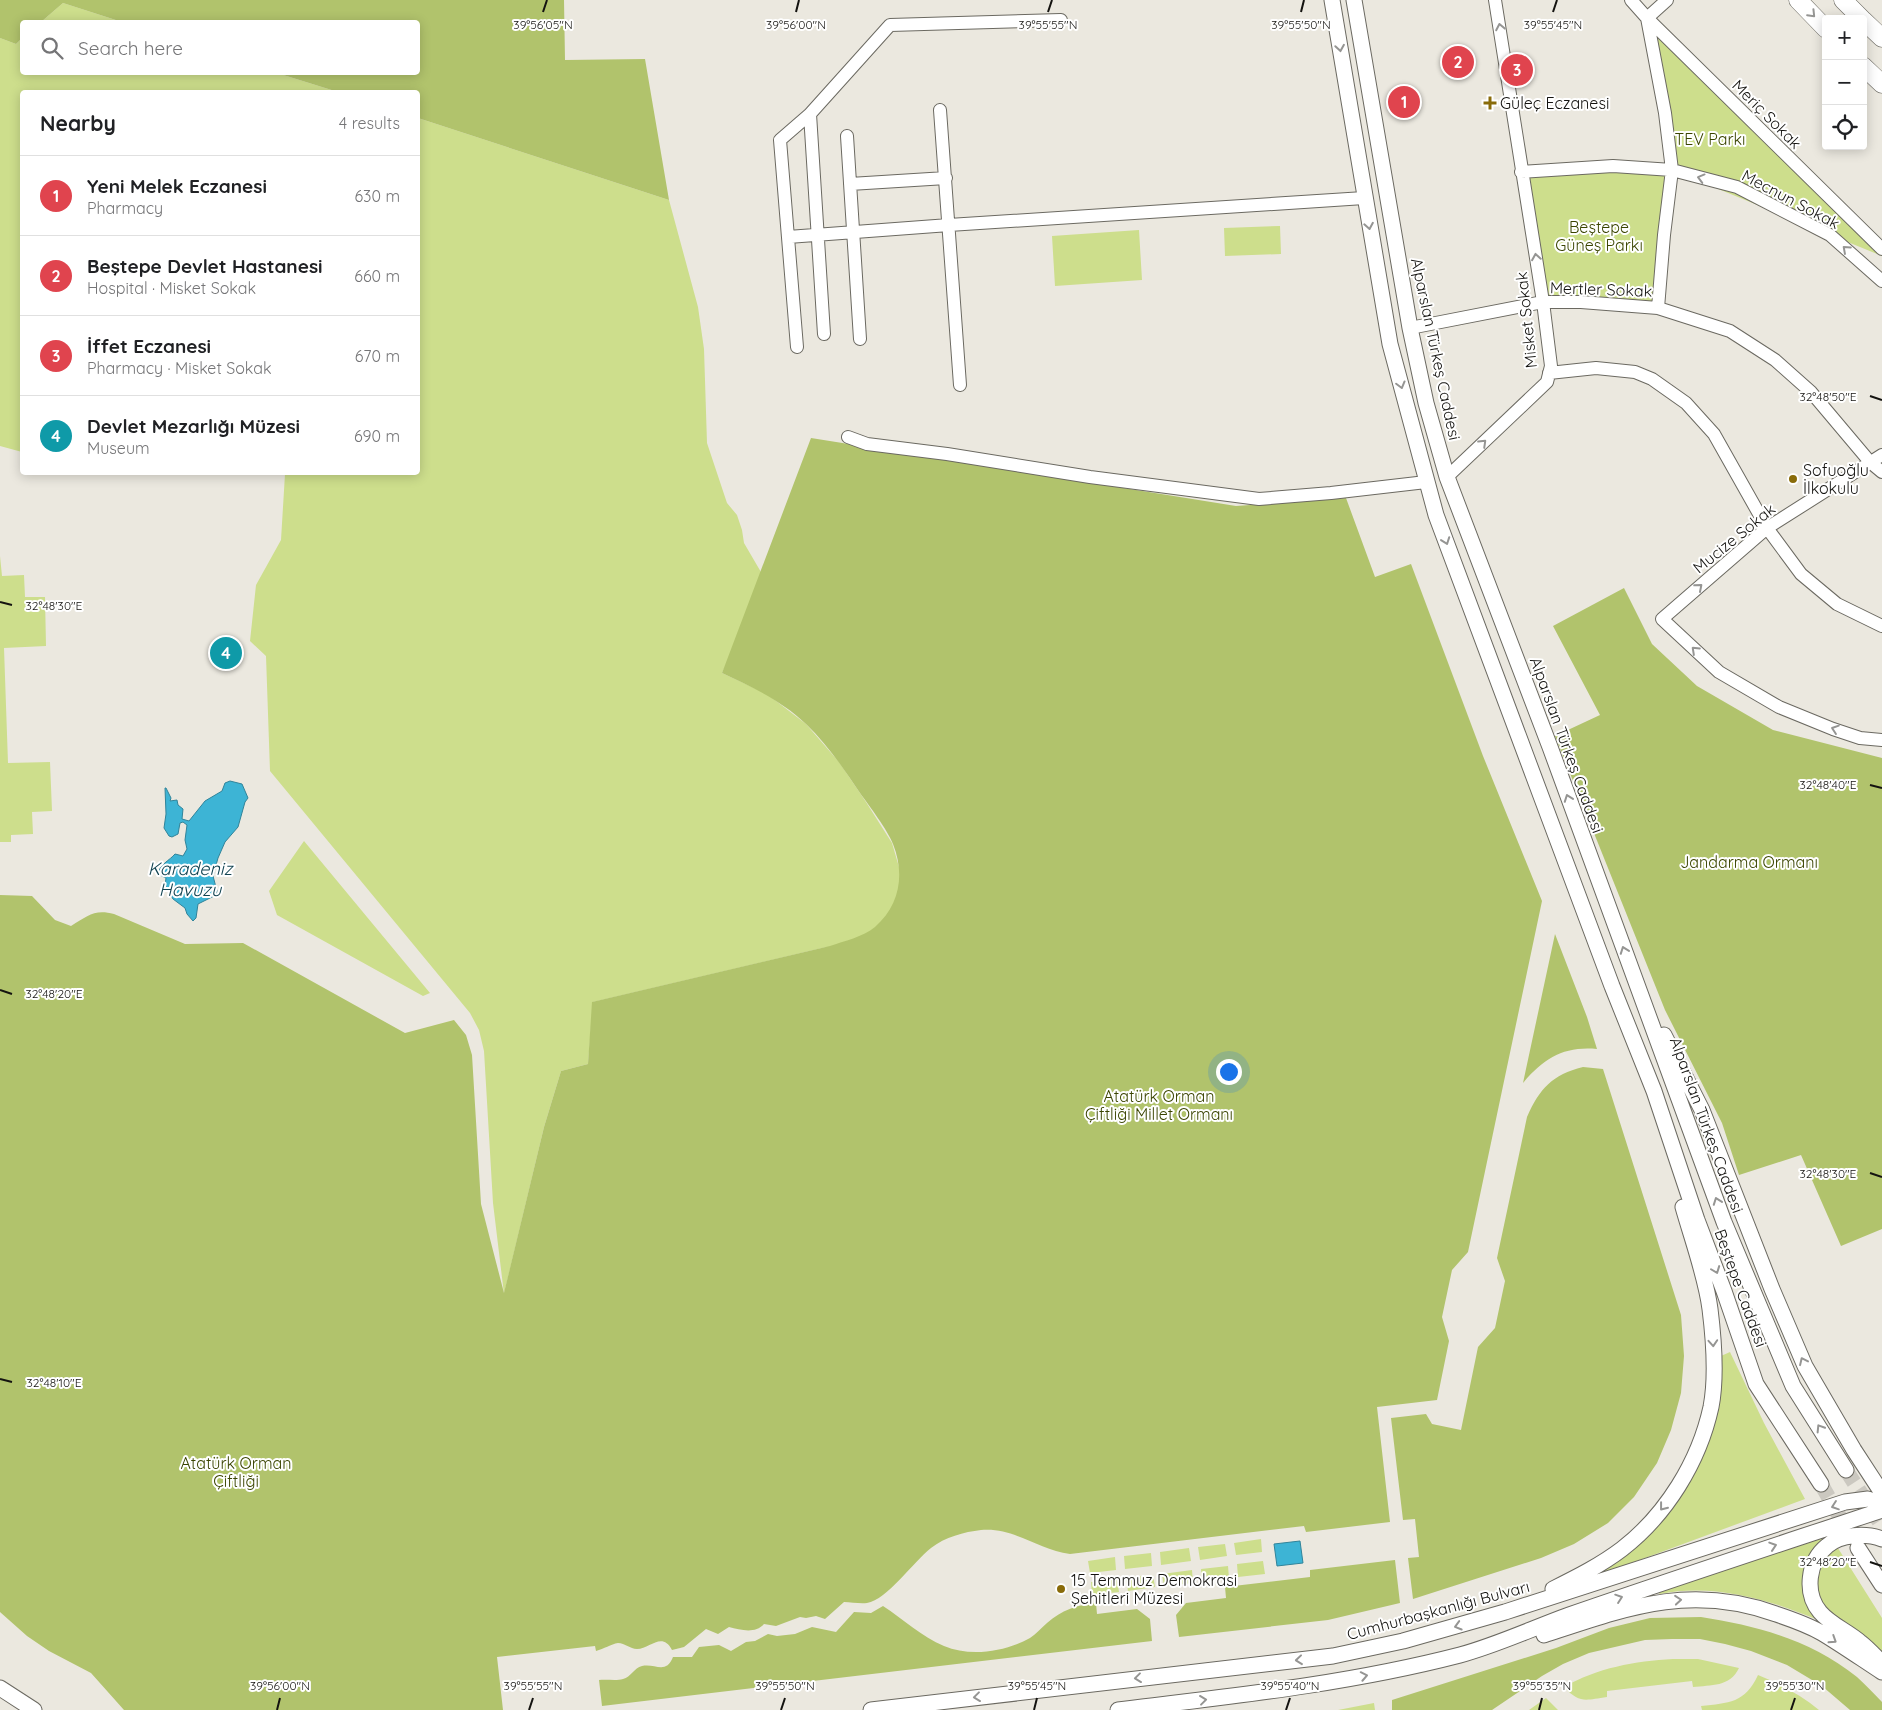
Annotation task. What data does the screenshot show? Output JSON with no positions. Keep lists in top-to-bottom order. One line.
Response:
{"streets":{"main road":["Alparslan Türkeş Caddesi","Beştepe Caddesi","Cumhurbaşkanlığı Bulvarı"],"street":["Meriç Sokak","Mecnun Sokak","Mertler Sokak","Misket Sokak","Mucize Sokak"]},"crossings":[["Mecnun Sokak","Misket Sokak"],["Mertler Sokak","Misket Sokak"],["Mertler Sokak","Alparslan Türkeş Caddesi"],["Mertler Sokak","Mucize Sokak"],["Misket Sokak","Alparslan Türkeş Caddesi"]],"one_way":["Mecnun Sokak","Misket Sokak"],"water":["Karadeniz Havuzu"],"parks":["TEV Parkı","Beştepe Güneş Parkı","Jandarma Ormanı","Atatürk Orman Çiftliği Millet Ormanı","Atatürk Orman Çiftliği"],"places":{"health":["Güleç Eczanesi"],"other":["Sofuoğlu İlkokulu","15 Temmuz Demokrasi Şehitleri Müzesi"]},"page":{"map_buttons":["+","−"],"search":"Search here","pins":["2","3","1","4"],"heading":["Nearby","4 results"],"list":[{"mark":"1","name":"Yeni Melek Eczanesi","note":"Pharmacy","value":"630 m"},{"mark":"2","name":"Beştepe Devlet Hastanesi","note":"Hospital · Misket Sokak","value":"660 m"},{"mark":"3","name":"İffet Eczanesi","note":"Pharmacy · Misket Sokak","value":"670 m"},{"mark":"4","name":"Devlet Mezarlığı Müzesi","note":"Museum","value":"690 m"}]},"coordinates":["39°56'05\"N","39°56'00\"N","39°55'55\"N","39°55'50\"N","39°55'45\"N","32°48'50\"E","32°48'30\"E","32°48'40\"E","32°48'20\"E","32°48'10\"E","39°55'40\"N","39°55'35\"N","39°55'30\"N"]}
